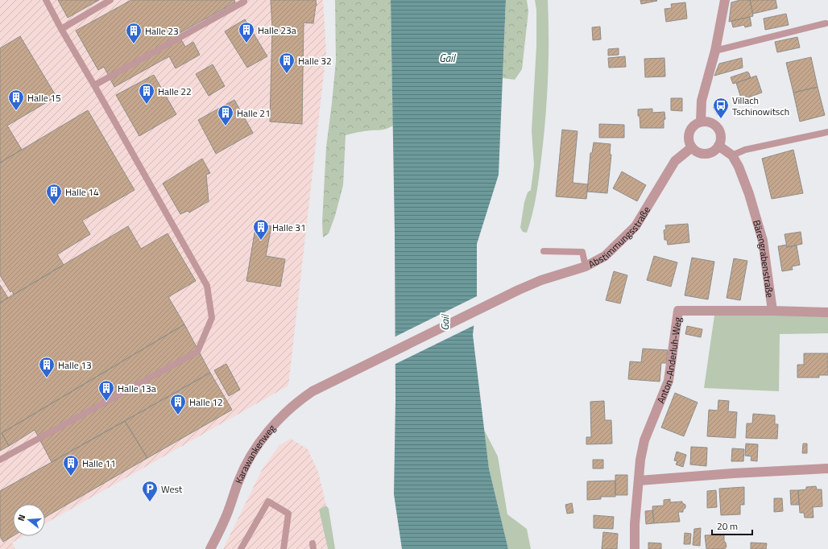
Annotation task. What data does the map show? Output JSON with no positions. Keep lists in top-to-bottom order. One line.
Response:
{"streets":{"street":["Abstimmungsstraße","Bärengrabenstraße","Anton-Anderluh-Weg","Karawankenweg"]},"crossings":[["Abstimmungsstraße","Bärengrabenstraße"],["Abstimmungsstraße","Karawankenweg"],["Bärengrabenstraße","Anton-Anderluh-Weg"]],"water":["Gail"],"places":{"building":["Halle 23a","Halle 23","Halle 32","Halle 22","Halle 15","Halle 21","Halle 14","Halle 31","Halle 13","Halle 13a","Halle 12","Halle 11"],"bus stop":["Villach Tschinowitsch"],"parking":["West"]},"scale_bar":"20 m","north":"left"}
